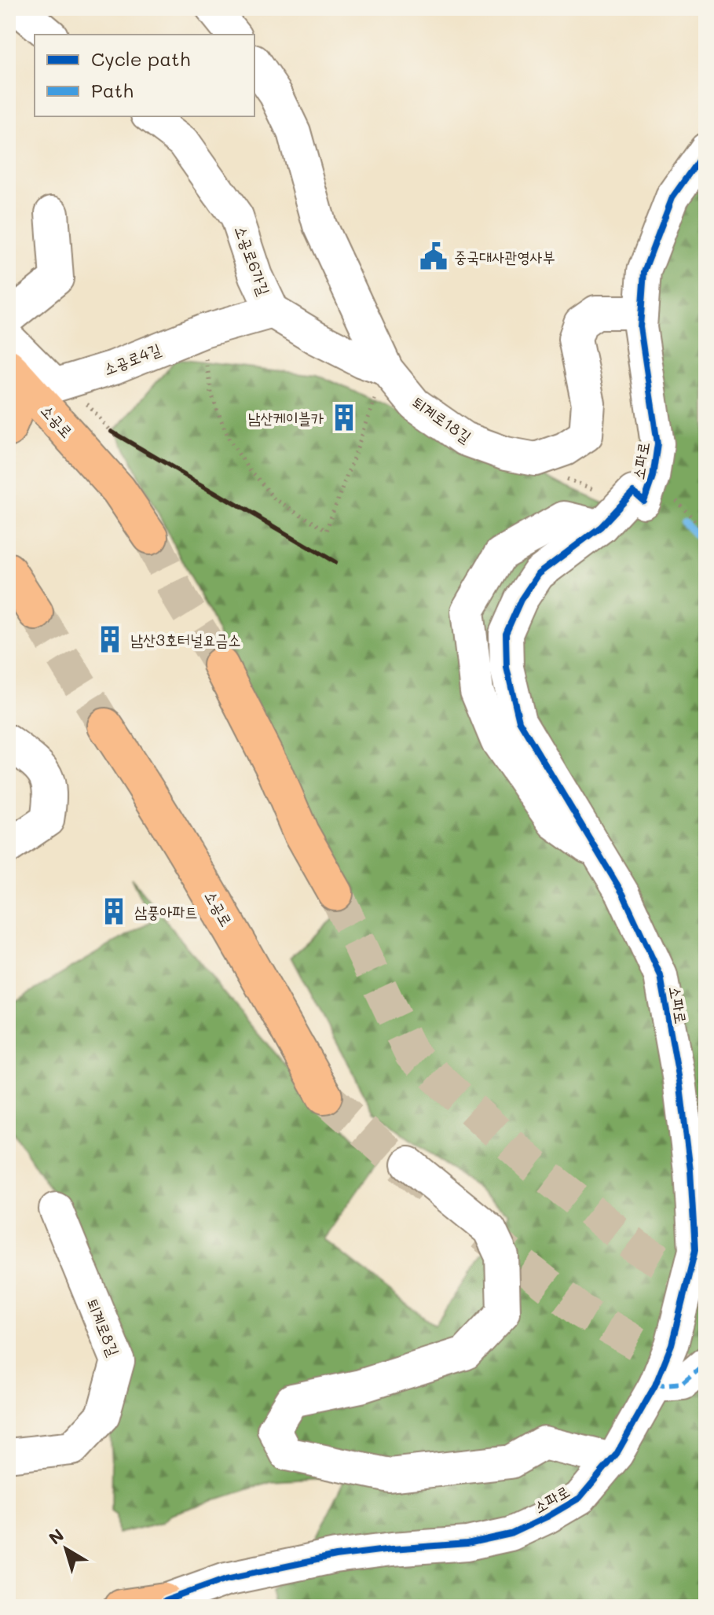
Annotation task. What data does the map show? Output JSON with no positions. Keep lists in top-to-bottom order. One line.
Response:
{"streets":{"main road":["소공로","소파로"],"street":["소공로6가길","소공로4길","퇴계로18길","퇴계로8길"]},"crossings":[["소공로6가길","소공로4길"],["소공로6가길","퇴계로18길"]],"places":{"public building":["중국대사관영사부"],"building":["남산케이블카","남산3호터널요금소","삼풍아파트"]},"legend":["Cycle path","Path"],"north":"top left"}
